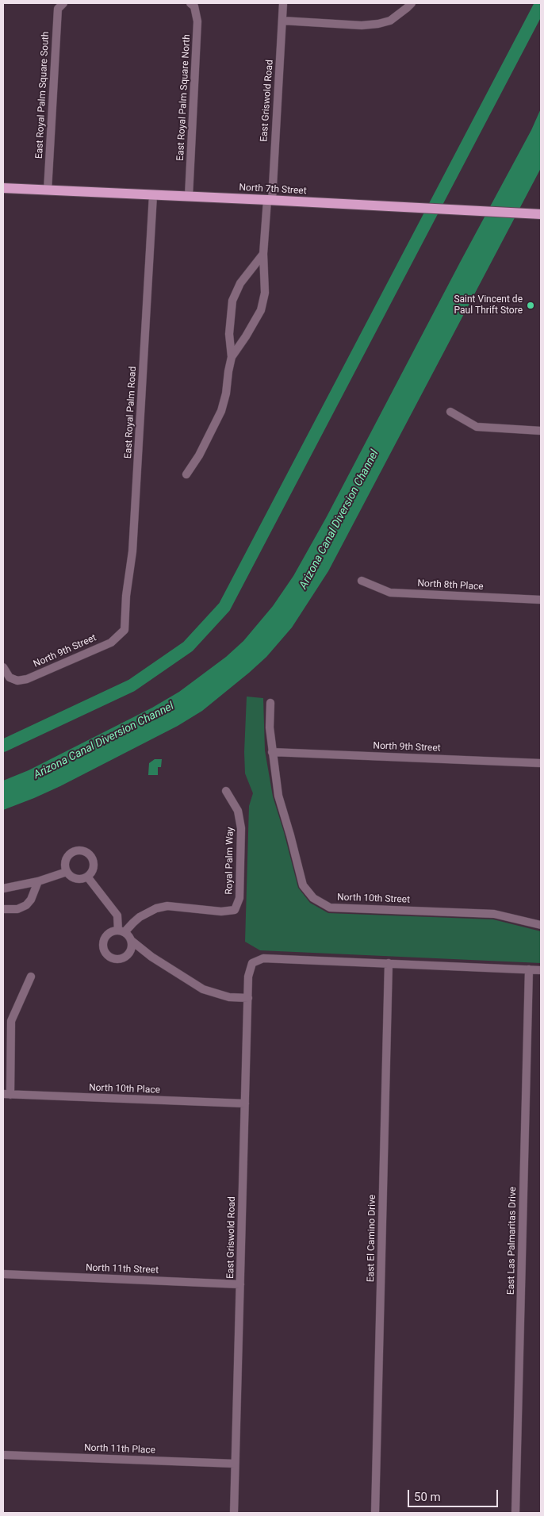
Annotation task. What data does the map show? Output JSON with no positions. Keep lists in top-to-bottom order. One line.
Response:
{"streets":{"main road":["North 7th Street"],"street":["East Royal Palm Square South","East Royal Palm Square North","East Griswold Road","East Royal Palm Road","North 8th Place","North 9th Street","Royal Palm Way","North 10th Street","North 10th Place","East El Camino Drive","East Las Palmaritas Drive","North 11th Street","North 11th Place"]},"crossings":[["East Royal Palm Square South","North 7th Street"],["East Royal Palm Square North","North 7th Street"],["East Griswold Road","North 7th Street"],["East Griswold Road","North 10th Place"],["East Griswold Road","East El Camino Drive"],["East Griswold Road","North 11th Street"],["East Griswold Road","North 11th Place"],["North 7th Street","East Royal Palm Road"],["East Royal Palm Road","North 9th Street"],["North 9th Street","North 10th Street"]],"water":["Arizona Canal Diversion Channel"],"places":["Saint Vincent de Paul Thrift Store"],"scale_bar":"50 m"}
